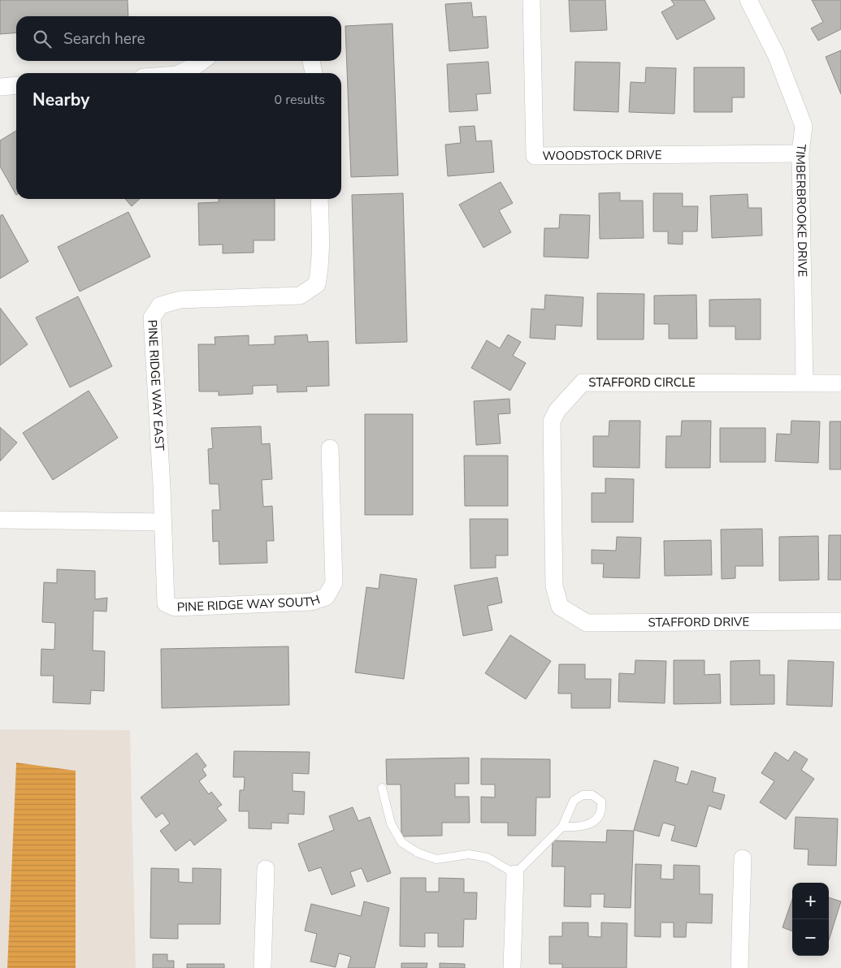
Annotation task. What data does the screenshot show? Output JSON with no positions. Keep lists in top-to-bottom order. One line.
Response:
{"streets":{"street":["WOODSTOCK DRIVE","TIMBERBROOKE DRIVE","STAFFORD CIRCLE","PINE RIDGE WAY EAST","PINE RIDGE WAY SOUTH","STAFFORD DRIVE"]},"crossings":[["WOODSTOCK DRIVE","TIMBERBROOKE DRIVE"],["TIMBERBROOKE DRIVE","STAFFORD CIRCLE"],["STAFFORD CIRCLE","STAFFORD DRIVE"],["PINE RIDGE WAY EAST","PINE RIDGE WAY SOUTH"]],"page":{"search":"Search here","heading":["Nearby","0 results"],"map_buttons":["+","−"]}}
